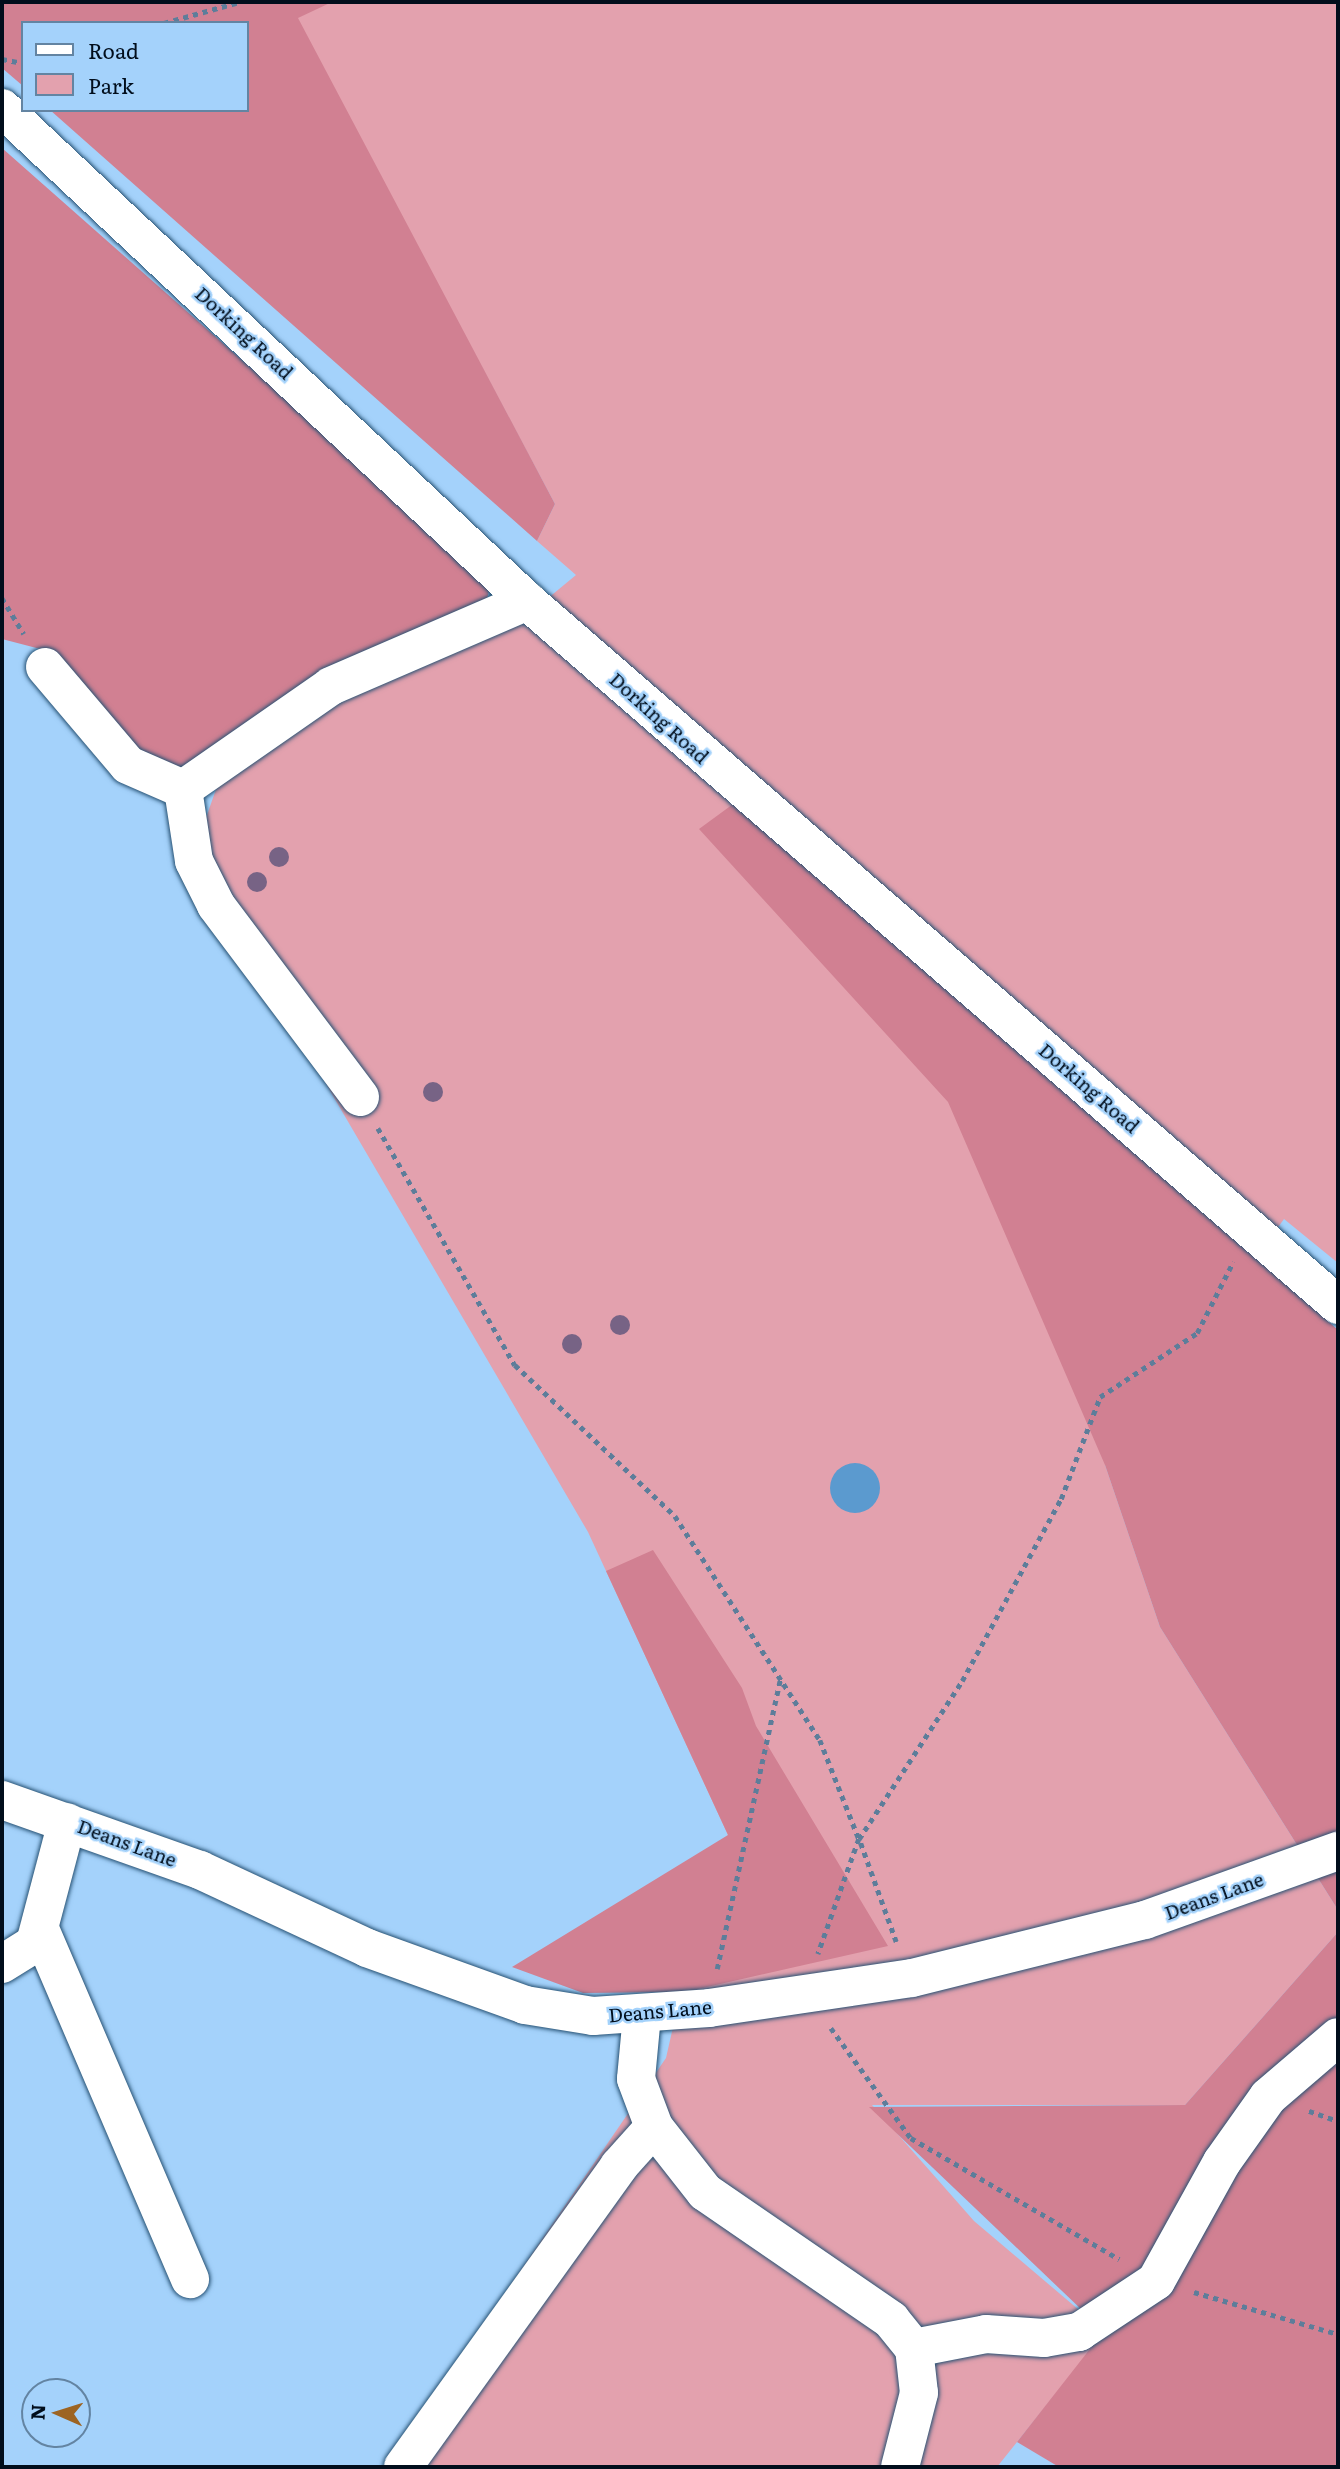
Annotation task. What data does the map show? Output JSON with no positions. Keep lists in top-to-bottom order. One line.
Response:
{"streets":{"main road":["Dorking Road","Deans Lane"]},"legend":["Road","Park"],"north":"left"}
